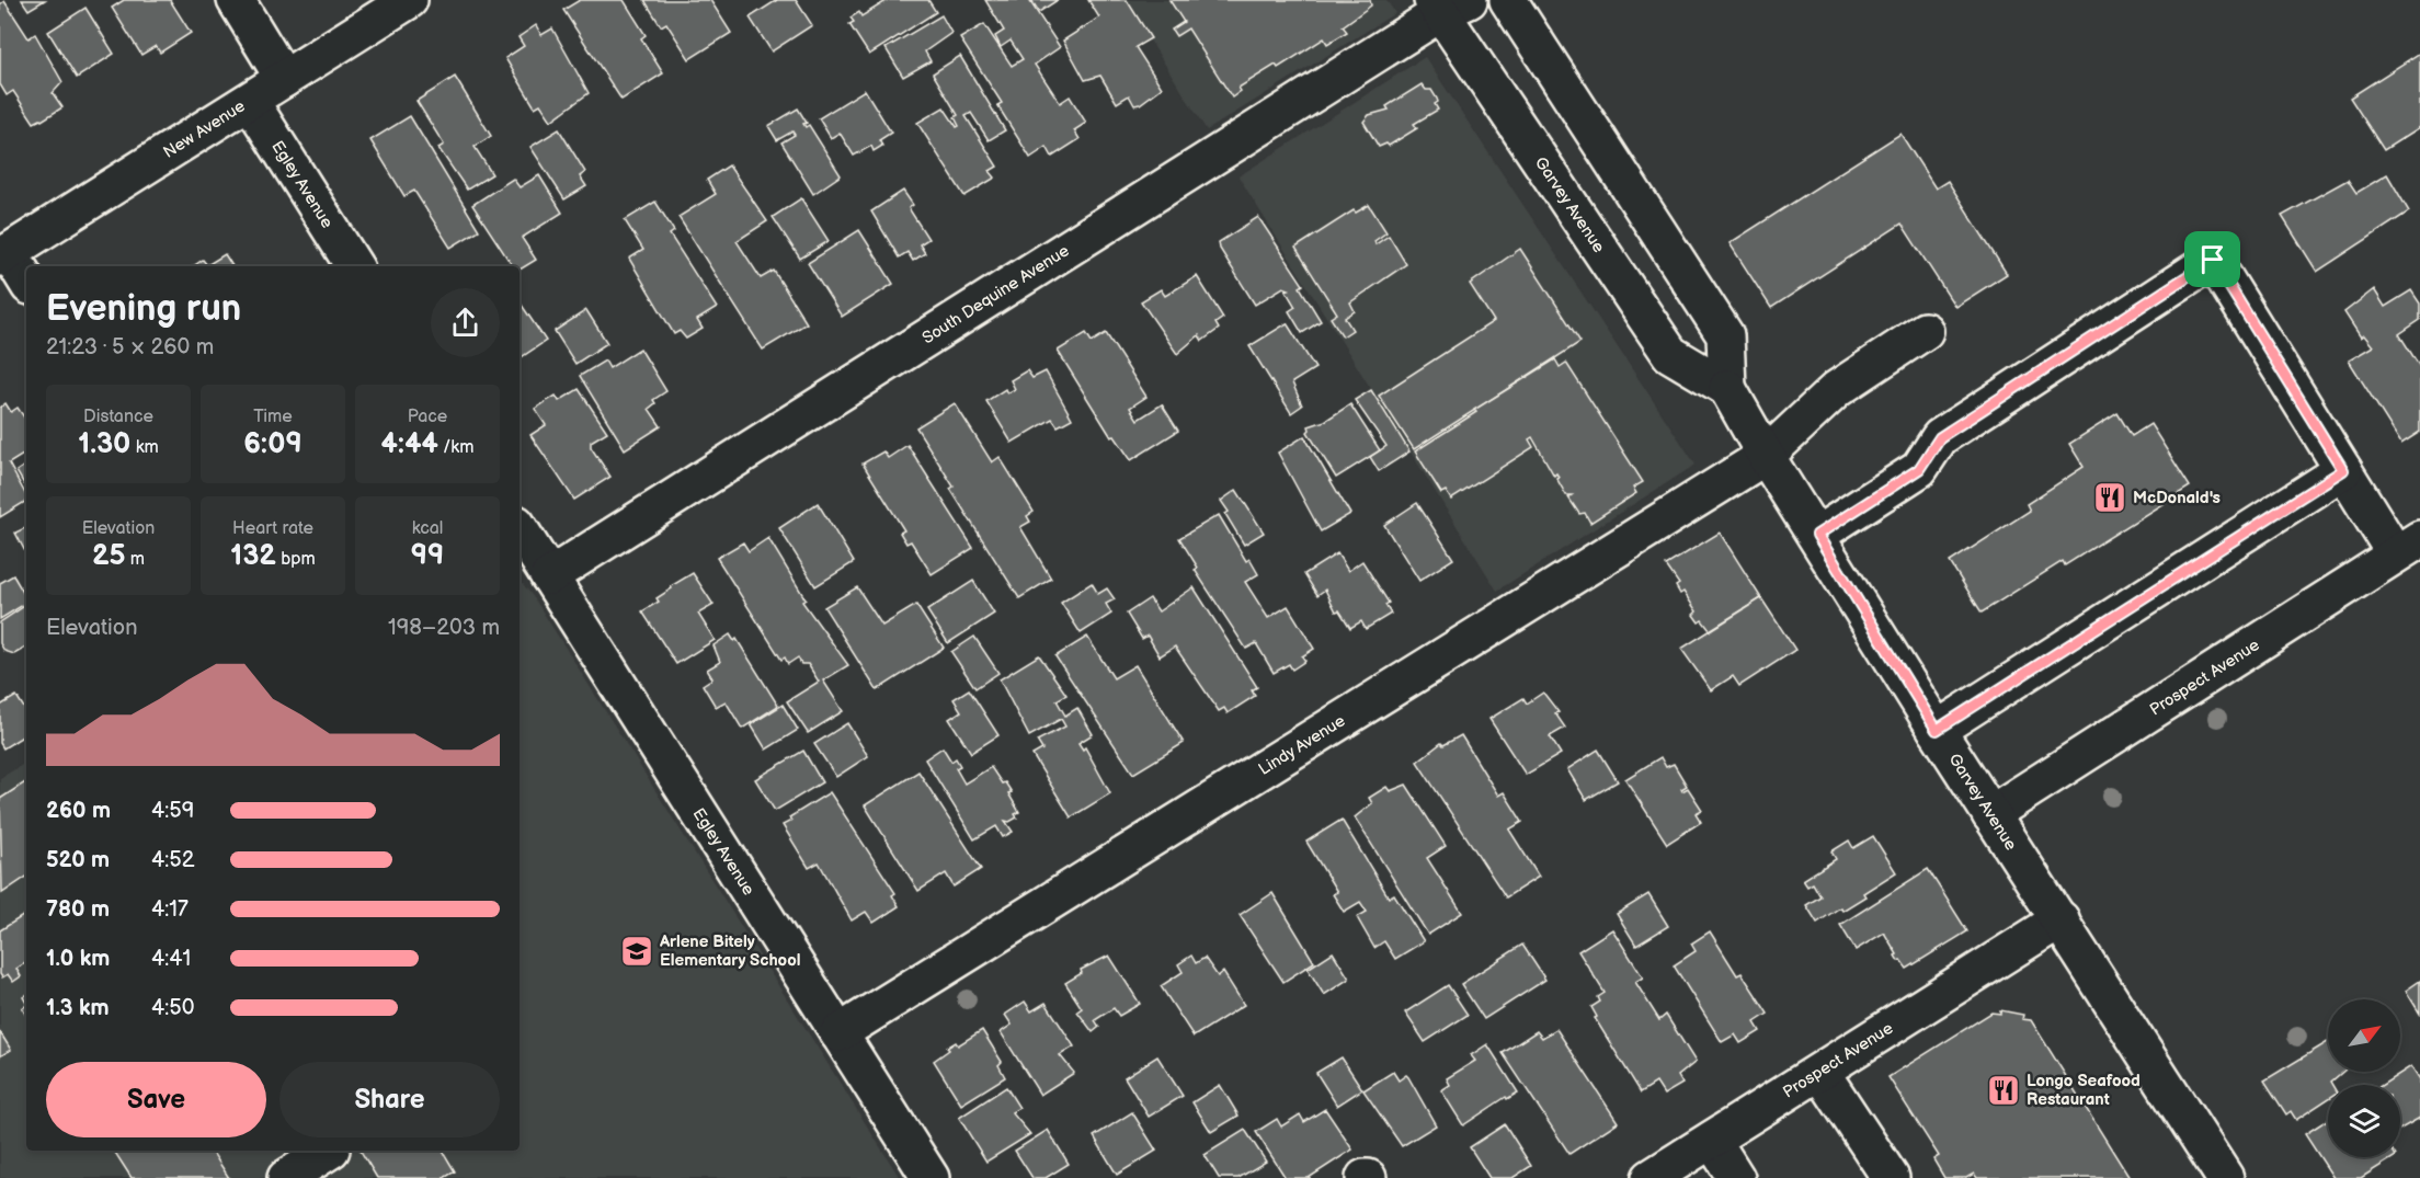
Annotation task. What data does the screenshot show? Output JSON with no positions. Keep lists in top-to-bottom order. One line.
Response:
{"streets":{"street":["New Avenue","Egley Avenue","Garvey Avenue","South Dequine Avenue","Prospect Avenue","Lindy Avenue"]},"crossings":[["New Avenue","Egley Avenue"],["Egley Avenue","South Dequine Avenue"],["Egley Avenue","Lindy Avenue"],["Garvey Avenue","South Dequine Avenue"],["Garvey Avenue","Prospect Avenue"],["Garvey Avenue","Lindy Avenue"]],"places":{"restaurant":["McDonald's","Longo Seafood Restaurant"],"school or university":["Arlene Bitely Elementary School"]},"north":"top right","page":{"heading":["Evening run","21:23 · 5 × 260 m"],"stats":[["Distance","1.30 km"],["Time","6:09"],["Pace","4:44 /km"],["Elevation","25 m"],["Heart rate","132 bpm"],["kcal","99"]],"chart":["Elevation","198–203 m"],"list":[{"name":"260 m","note":"4:59"},{"name":"520 m","note":"4:52"},{"name":"780 m","note":"4:17"},{"name":"1.0 km","note":"4:41"},{"name":"1.3 km","note":"4:50"}],"buttons":["Save","Share"]}}
